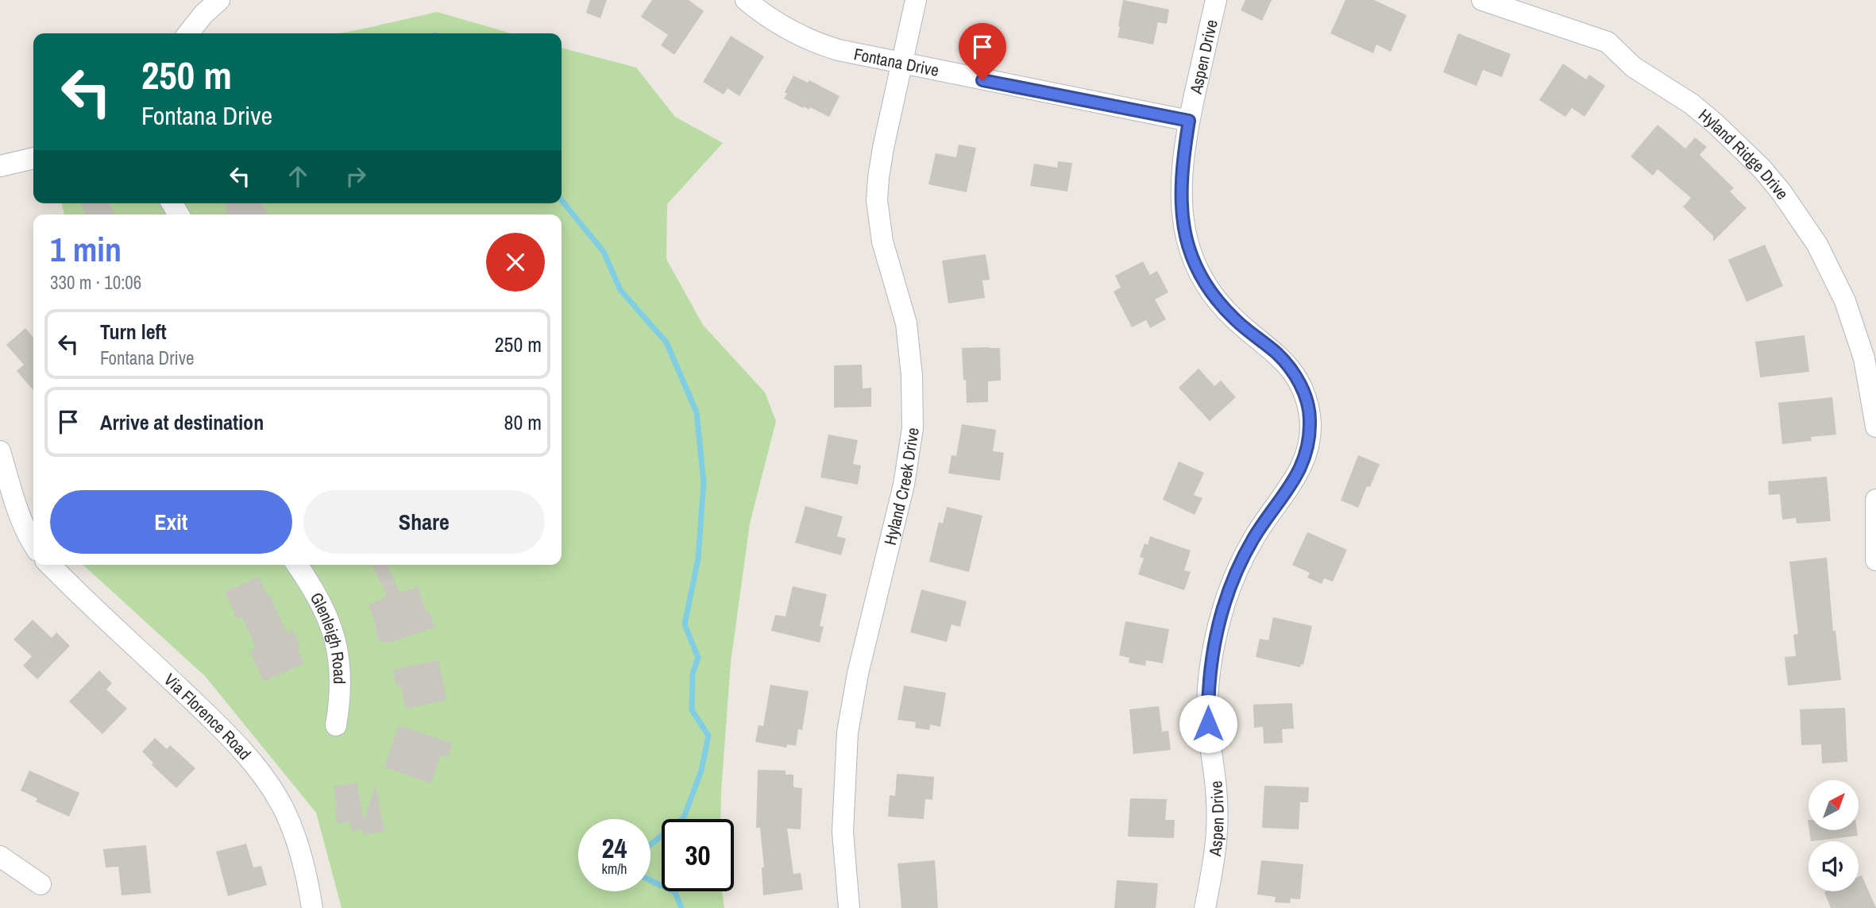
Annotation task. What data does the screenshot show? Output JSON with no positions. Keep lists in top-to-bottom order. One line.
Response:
{"streets":{"street":["Aspen Drive","Fontana Drive","Hyland Ridge Drive","Hyland Creek Drive","Glenleigh Road","Via Florence Road"]},"crossings":[["Aspen Drive","Fontana Drive"],["Fontana Drive","Hyland Creek Drive"]],"north":"top right","page":{"turn":["250 m","Fontana Drive"],"heading":["1 min","330 m · 10:06"],"list":[{"name":"Turn left","note":"Fontana Drive","value":"250 m"},{"name":"Arrive at destination","value":"80 m"}],"buttons":["Exit","Share"],"speed":"24 km/h","limit":"30"}}
